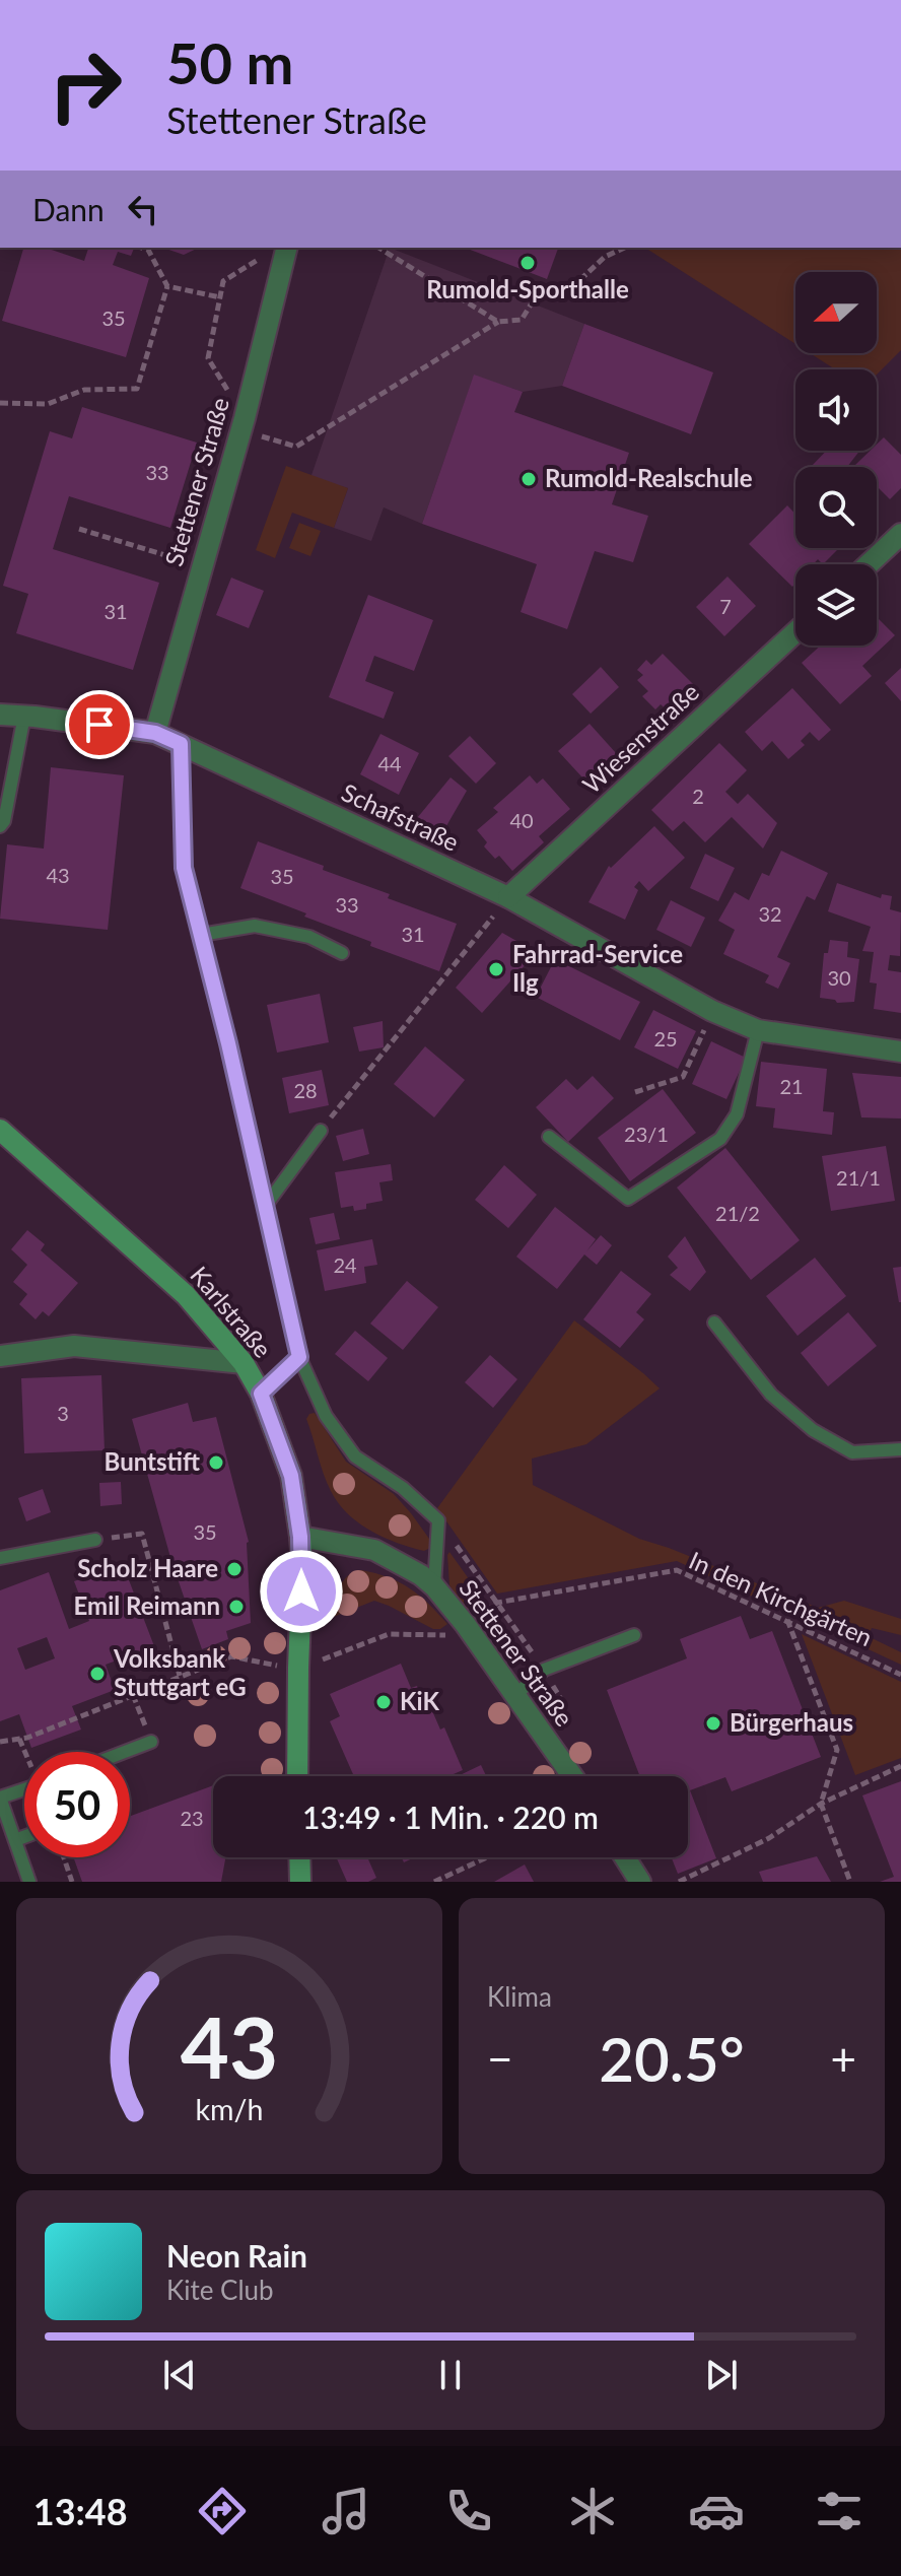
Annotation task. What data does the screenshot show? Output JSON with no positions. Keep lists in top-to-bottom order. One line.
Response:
{"streets":{"main road":["Karlstraße"],"street":["Stettener Straße","Wiesenstraße","Schafstraße"],"path":["In den Kirchgärten"]},"crossings":[["Stettener Straße","Schafstraße"],["Stettener Straße","Karlstraße"],["Wiesenstraße","Schafstraße"]],"places":["Rumold-Sporthalle","Rumold-Realschule","Fahrrad-Service Ilg","Buntstift","Scholz Haare","Emil Reimann","Volksbank Stuttgart eG","KiK","Bürgerhaus"],"house_numbers":["35","33","7","31","44","2","40","43","35","33","32","31","30","25","21","28","23/1","21/1","21/2","24","3","35","23"],"north":"left","page":{"turn":["50 m","Stettener Straße"],"then":"Dann","limit":"50","trip":"13:49 · 1 Min. · 220 m","tile":"Klima","heat":["−","20.5°","+"],"song":["Neon Rain","Kite Club"],"tabs":"13:48","gauge":["43","km/h"]}}
